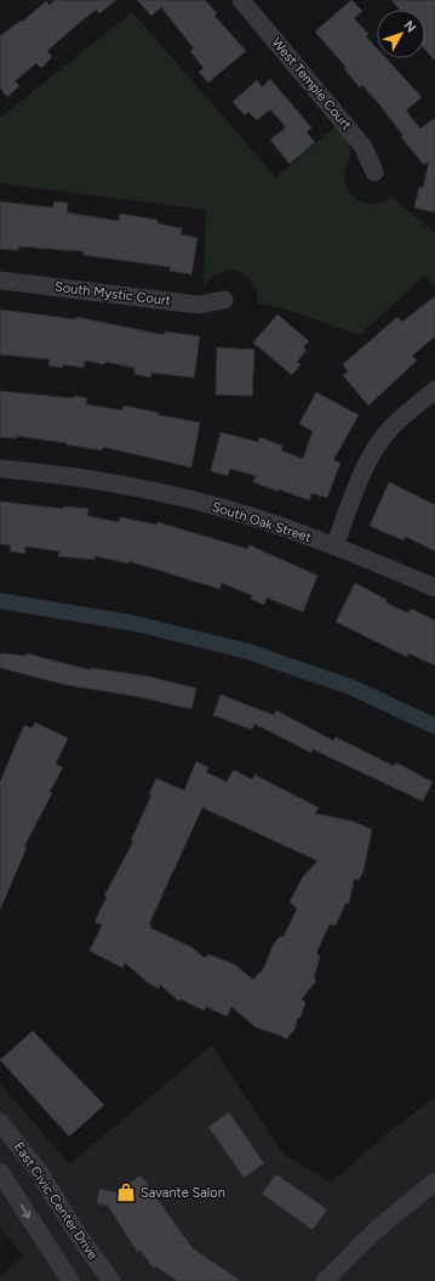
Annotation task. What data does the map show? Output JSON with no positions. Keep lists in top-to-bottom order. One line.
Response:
{"streets":{"street":["West Temple Court","South Mystic Court","South Oak Street","East Civic Center Drive"]},"places":{"shop":["Savante Salon"]},"north":"top right"}
